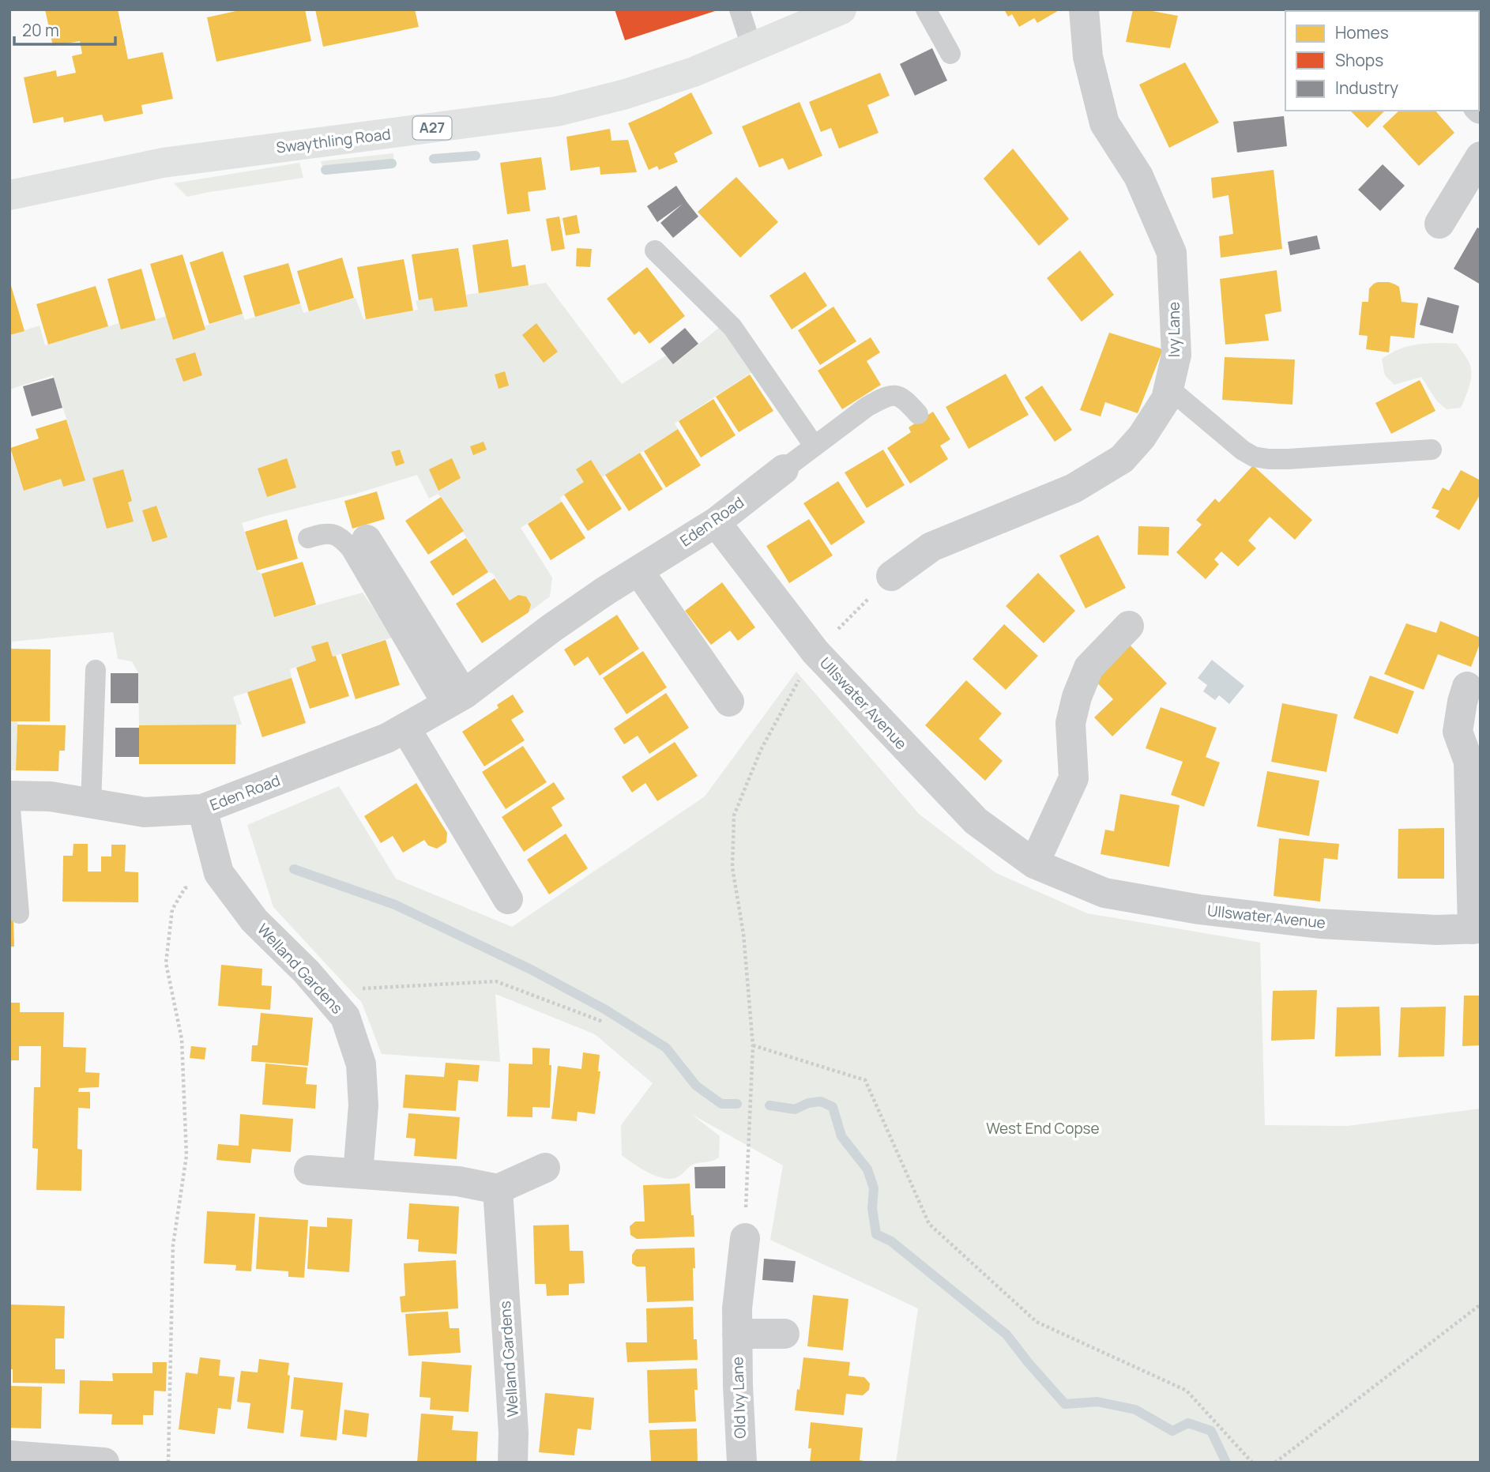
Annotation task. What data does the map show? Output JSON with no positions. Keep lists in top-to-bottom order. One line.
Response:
{"streets":{"main road":["A27","Swaythling Road"],"street":["Ivy Lane","Eden Road","Ullswater Avenue","Welland Gardens","Old Ivy Lane"]},"crossings":[["Eden Road","Ullswater Avenue"],["Eden Road","Welland Gardens"]],"parks":["West End Copse"],"legend":["Homes","Shops","Industry"],"scale_bar":"20 m"}
